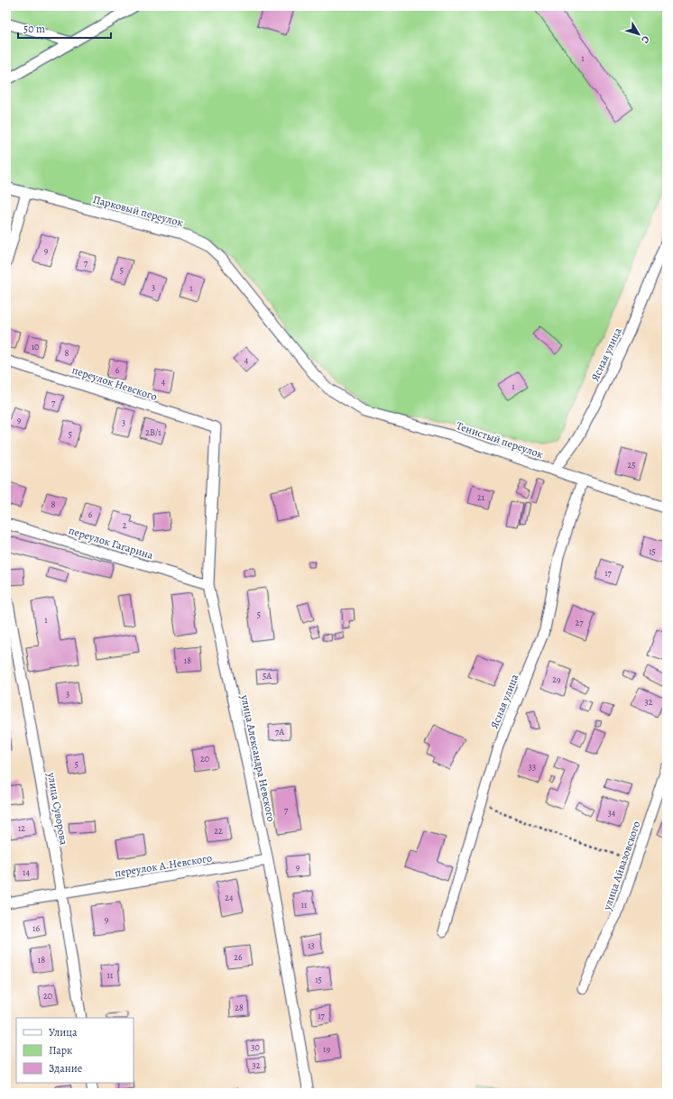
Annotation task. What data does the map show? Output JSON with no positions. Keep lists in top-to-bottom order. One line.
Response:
{"streets":{"street":["Парковый переулок","Ясная улица","переулок Невского","Тенистый переулок","переулок Гагарина","улица Александра Невского","улица Суворова","переулок А.Невского","улица Айвазовского"]},"crossings":[["Парковый переулок","Тенистый переулок"],["Ясная улица","Тенистый переулок"],["переулок Невского","улица Александра Невского"],["переулок Гагарина","улица Александра Невского"],["улица Александра Невского","переулок А.Невского"],["улица Суворова","переулок А.Невского"]],"house_numbers":["1","9","7","5","3","1","10","8","4","6","4","1","7","9","3","2В/1","5","25","21","8","6","2","15","17","5","1","27","18","5А","29","3","32","7А","20","5","33","7","34","12","22","9","14","24","11","9","16","13","26","18","11","15","20","28","17","30","19","32"],"legend":["Улица","Парк","Здание"],"scale_bar":"50 m","north":"bottom right"}
